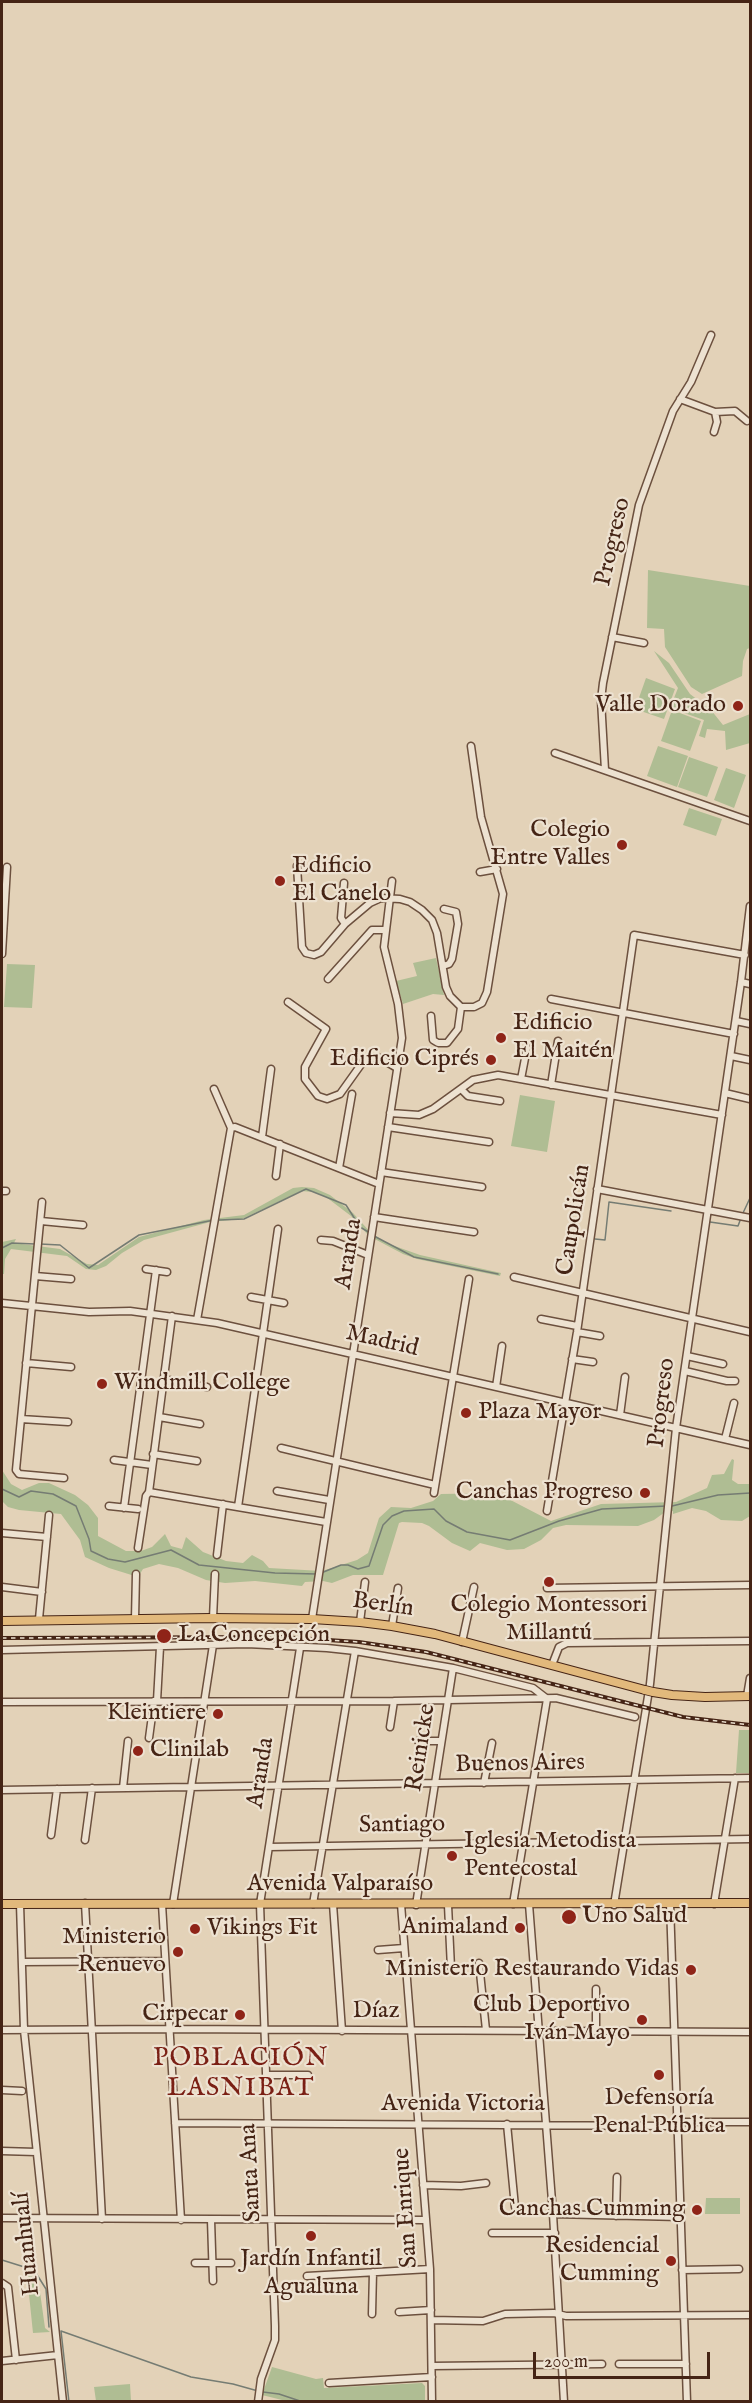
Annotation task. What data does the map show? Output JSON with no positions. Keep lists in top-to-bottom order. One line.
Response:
{"streets":{"main road":["Berlín","Avenida Valparaíso"],"street":["Progreso","Caupolicán","Aranda","Madrid","Reinicke","Buenos Aires","Santiago","Díaz","Avenida Victoria","Santa Ana","San Enrique","Huanhualí"]},"crossings":[["Progreso","Caupolicán"],["Progreso","Madrid"],["Progreso","Buenos Aires"],["Progreso","Santiago"],["Progreso","Avenida Valparaíso"],["Caupolicán","Madrid"],["Aranda","Madrid"],["Aranda","Berlín"],["Aranda","Buenos Aires"],["Aranda","Santiago"],["Aranda","Avenida Valparaíso"],["Aranda","Santa Ana"],["Reinicke","Buenos Aires"],["Reinicke","Santiago"],["Reinicke","Avenida Valparaíso"],["Avenida Valparaíso","Santa Ana"],["Avenida Valparaíso","San Enrique"],["Avenida Valparaíso","Huanhualí"],["Díaz","Santa Ana"],["Díaz","San Enrique"],["Díaz","Huanhualí"],["Avenida Victoria","Santa Ana"],["Avenida Victoria","San Enrique"]],"districts":["POBLACIÓN LASNIBAT"],"places":["Valle Dorado","Colegio Entre Valles","Edificio El Canelo","Edificio El Maitén","Edificio Ciprés","Windmill College","Plaza Mayor","Canchas Progreso","Colegio Montessori Millantú","La Concepción","Kleintiere","Clinilab","Iglesia Metodista Pentecostal","Uno Salud","Animaland","Vikings Fit","Ministerio Renuevo","Ministerio Restaurando Vidas","Cirpecar","Club Deportivo Iván Mayo","Defensoría Penal Pública","Canchas Cumming","Jardín Infantil Agualuna","Residencial Cumming"],"scale_bar":"200 m"}
